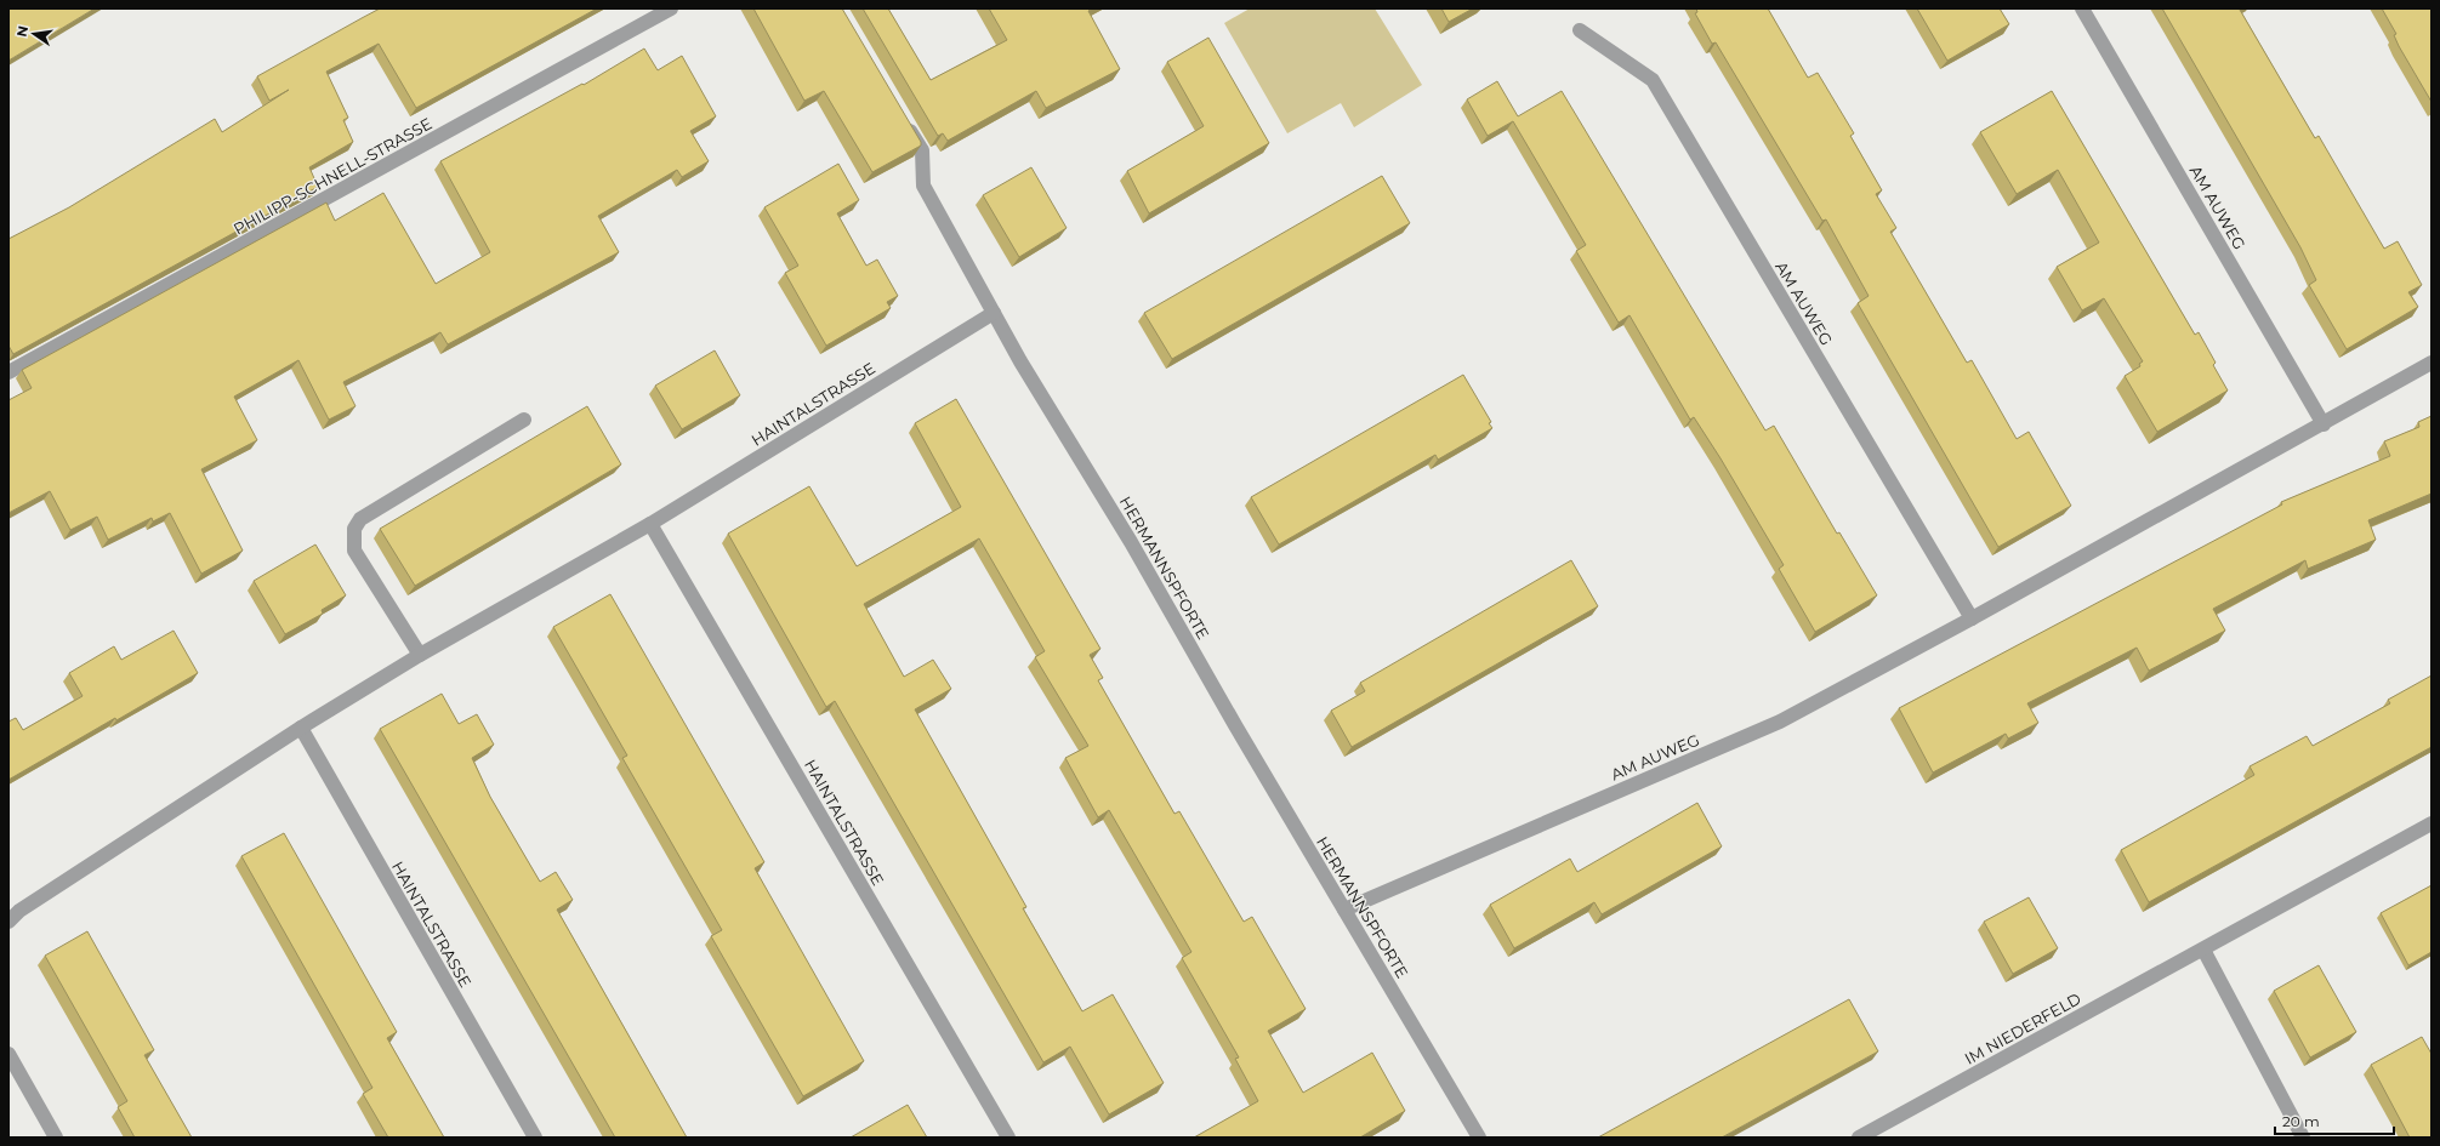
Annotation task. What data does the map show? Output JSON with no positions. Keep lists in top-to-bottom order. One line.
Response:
{"streets":{"street":["PHILIPP-SCHNELL-STRASSE","AM AUWEG","HAINTALSTRASSE","HERMANNSPFORTE","IM NIEDERFELD"]},"crossings":[["AM AUWEG","HERMANNSPFORTE"],["HAINTALSTRASSE","HERMANNSPFORTE"]],"scale_bar":"20 m","north":"left"}
